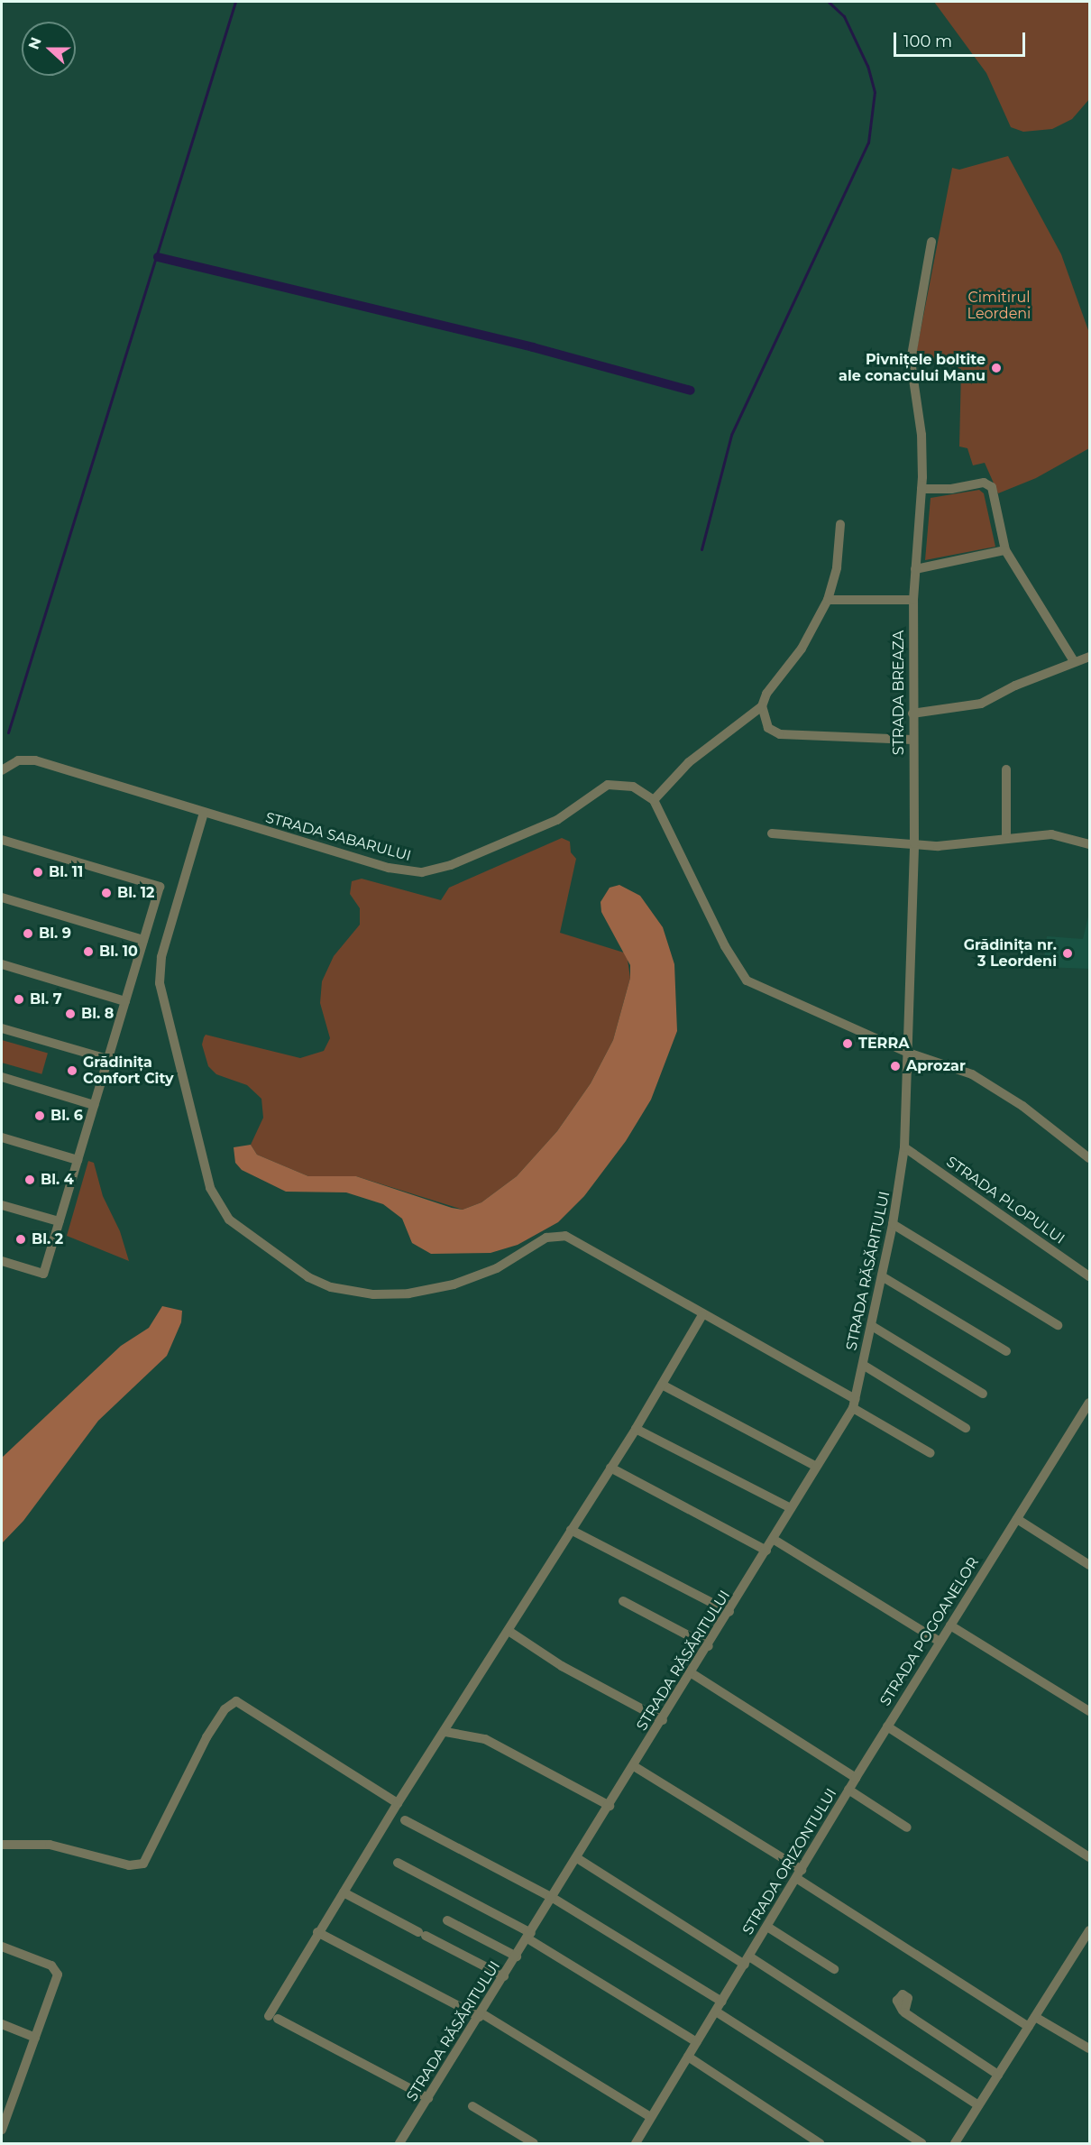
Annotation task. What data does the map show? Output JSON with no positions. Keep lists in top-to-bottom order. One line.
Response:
{"streets":{"street":["STRADA BREAZA","STRADA SABARULUI","STRADA PLOPULUI","STRADA RĂSĂRITULUI","STRADA POGOANELOR","STRADA ORIZONTULUI"]},"crossings":[["STRADA BREAZA","STRADA PLOPULUI"],["STRADA BREAZA","STRADA RĂSĂRITULUI"],["STRADA PLOPULUI","STRADA RĂSĂRITULUI"],["STRADA POGOANELOR","STRADA ORIZONTULUI"]],"parks":["Cimitirul Leordeni"],"places":["Pivnițele boltite ale conacului Manu","Bl. 11","Bl. 12","Bl. 9","Bl. 10","Grădinița nr. 3 Leordeni","Bl. 7","Bl. 8","TERRA","Aprozar","Grădinița Confort City","Bl. 6","Bl. 4","Bl. 2"],"scale_bar":"100 m","north":"left"}
